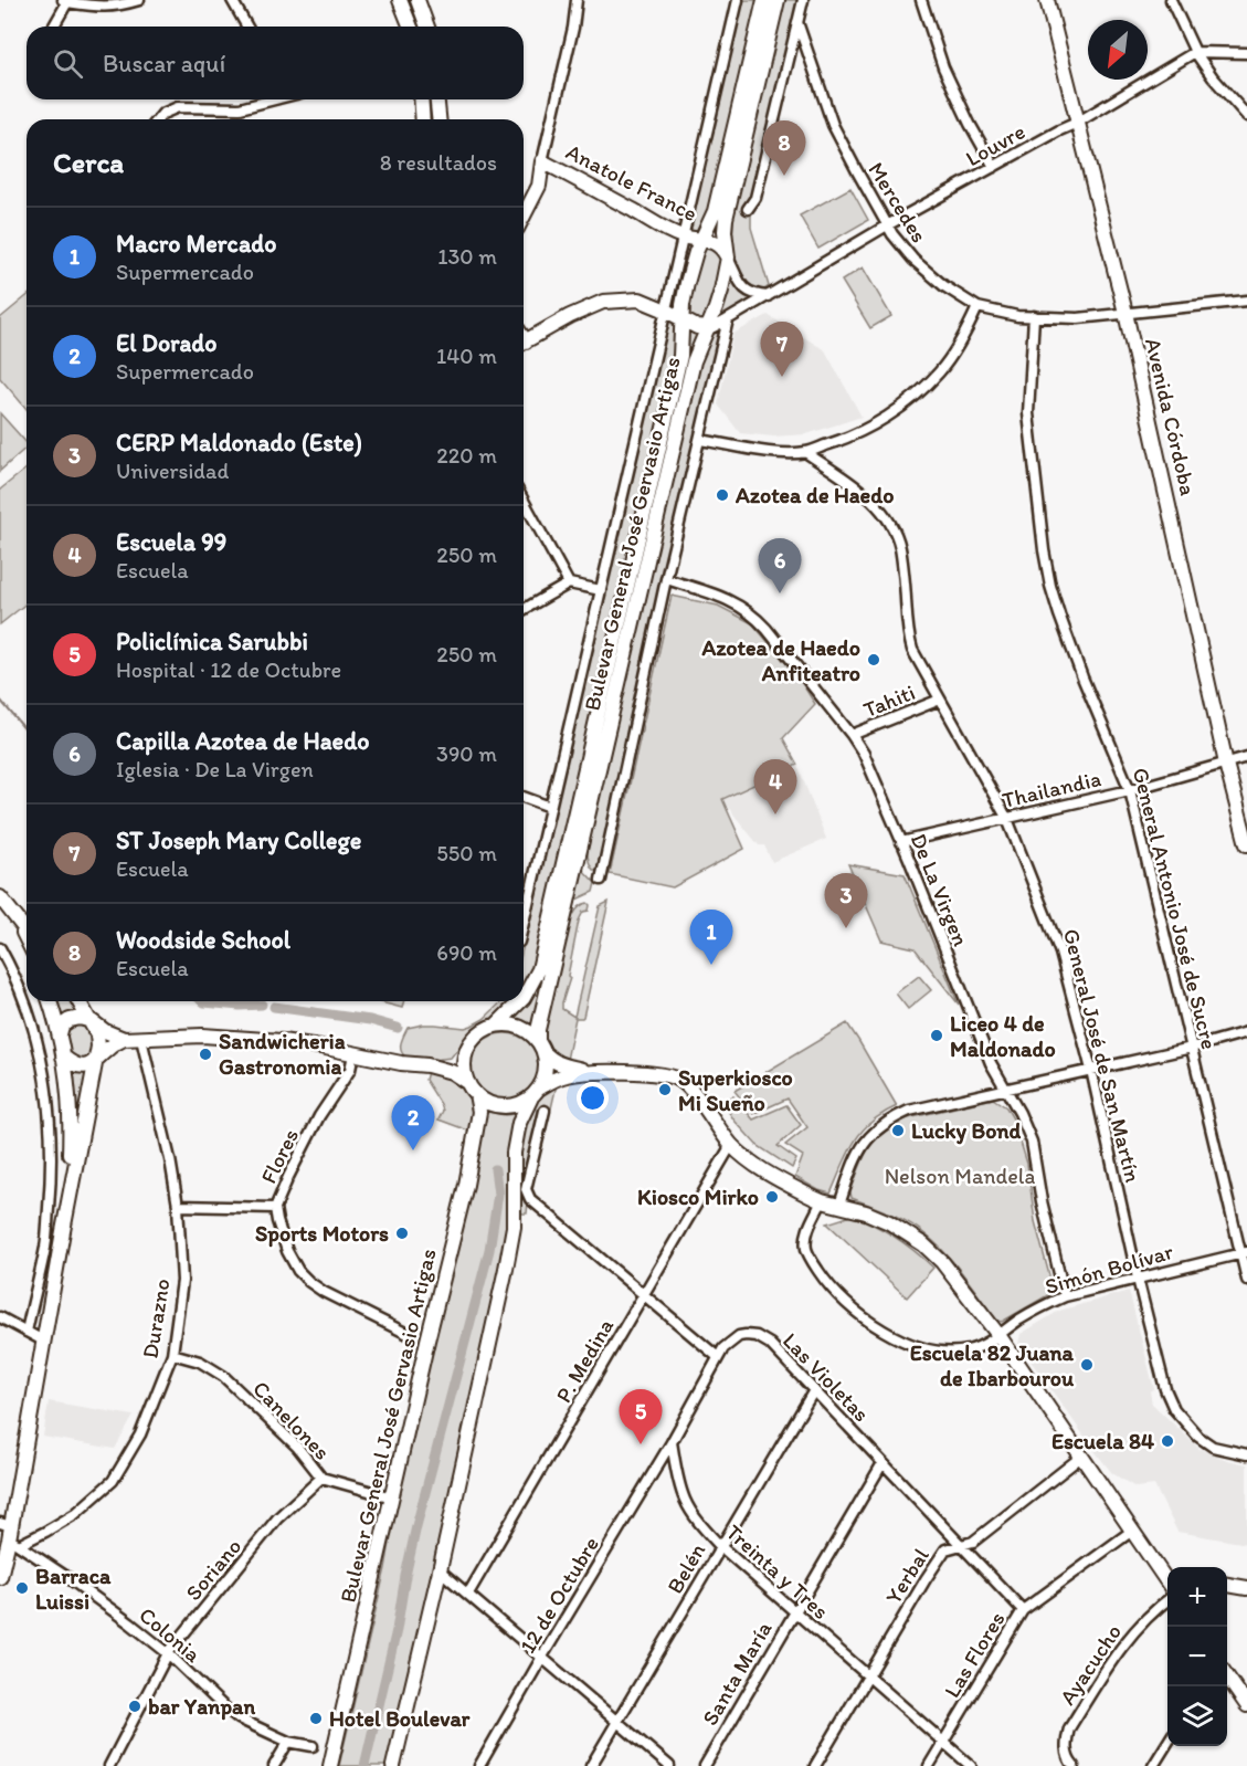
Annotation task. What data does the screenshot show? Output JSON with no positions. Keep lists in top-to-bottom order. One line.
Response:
{"streets":{"street":["Louvre","Anatole France","Mercedes","Avenida Córdoba","Bulevar General José Gervasio Artigas","Tahiti","Thailandia","De La Virgen","General Antonio José de Sucre","General José de San Martín","Flores","Simón Bolívar","Durazno","P. Medina","Las Violetas","Canelones","Belén","Soriano","Treinta y Tres","Yerbal","12 de Octubre","Colonia","Las Flores","Ayacucho","Santa María"]},"crossings":[["Louvre","Mercedes"],["Louvre","Avenida Córdoba"],["Louvre","Bulevar General José Gervasio Artigas"],["Anatole France","Bulevar General José Gervasio Artigas"],["Mercedes","Avenida Córdoba"],["Mercedes","General Antonio José de Sucre"],["Avenida Córdoba","Thailandia"],["Bulevar General José Gervasio Artigas","De La Virgen"],["Bulevar General José Gervasio Artigas","Canelones"],["Tahiti","De La Virgen"],["Tahiti","General José de San Martín"],["Thailandia","De La Virgen"],["Thailandia","General Antonio José de Sucre"],["Thailandia","General José de San Martín"],["De La Virgen","Simón Bolívar"],["General Antonio José de Sucre","Simón Bolívar"],["General José de San Martín","Simón Bolívar"],["Durazno","Canelones"],["Durazno","Colonia"],["Las Violetas","Belén"],["Las Violetas","Yerbal"],["Las Violetas","Las Flores"],["Las Violetas","Santa María"],["Canelones","Soriano"],["Belén","Treinta y Tres"],["Soriano","Colonia"],["Treinta y Tres","Yerbal"],["Treinta y Tres","12 de Octubre"],["Treinta y Tres","Las Flores"],["Treinta y Tres","Santa María"]],"parks":["Nelson Mandela"],"places":["Azotea de Haedo","Azotea de Haedo Anfiteatro","Liceo 4 de Maldonado","Sandwicheria Gastronomia","Superkiosco Mi Sueño","Lucky Bond","Kiosco Mirko","Sports Motors","Escuela 82 Juana de Ibarbourou","Escuela 84","Barraca Luissi","bar Yanpan","Hotel Boulevar"],"north":"bottom left","page":{"search":"Buscar aquí","heading":["Cerca","8 resultados"],"pins":["8","7","6","4","3","1","2","5"],"list":[{"mark":"1","name":"Macro Mercado","note":"Supermercado","value":"130 m"},{"mark":"2","name":"El Dorado","note":"Supermercado","value":"140 m"},{"mark":"3","name":"CERP Maldonado (Este)","note":"Universidad","value":"220 m"},{"mark":"4","name":"Escuela 99","note":"Escuela","value":"250 m"},{"mark":"5","name":"Policlínica Sarubbi","note":"Hospital · 12 de Octubre","value":"250 m"},{"mark":"6","name":"Capilla Azotea de Haedo","note":"Iglesia · De La Virgen","value":"390 m"},{"mark":"7","name":"ST Joseph Mary College","note":"Escuela","value":"550 m"},{"mark":"8","name":"Woodside School","note":"Escuela","value":"690 m"}],"map_buttons":["+","−"]}}
